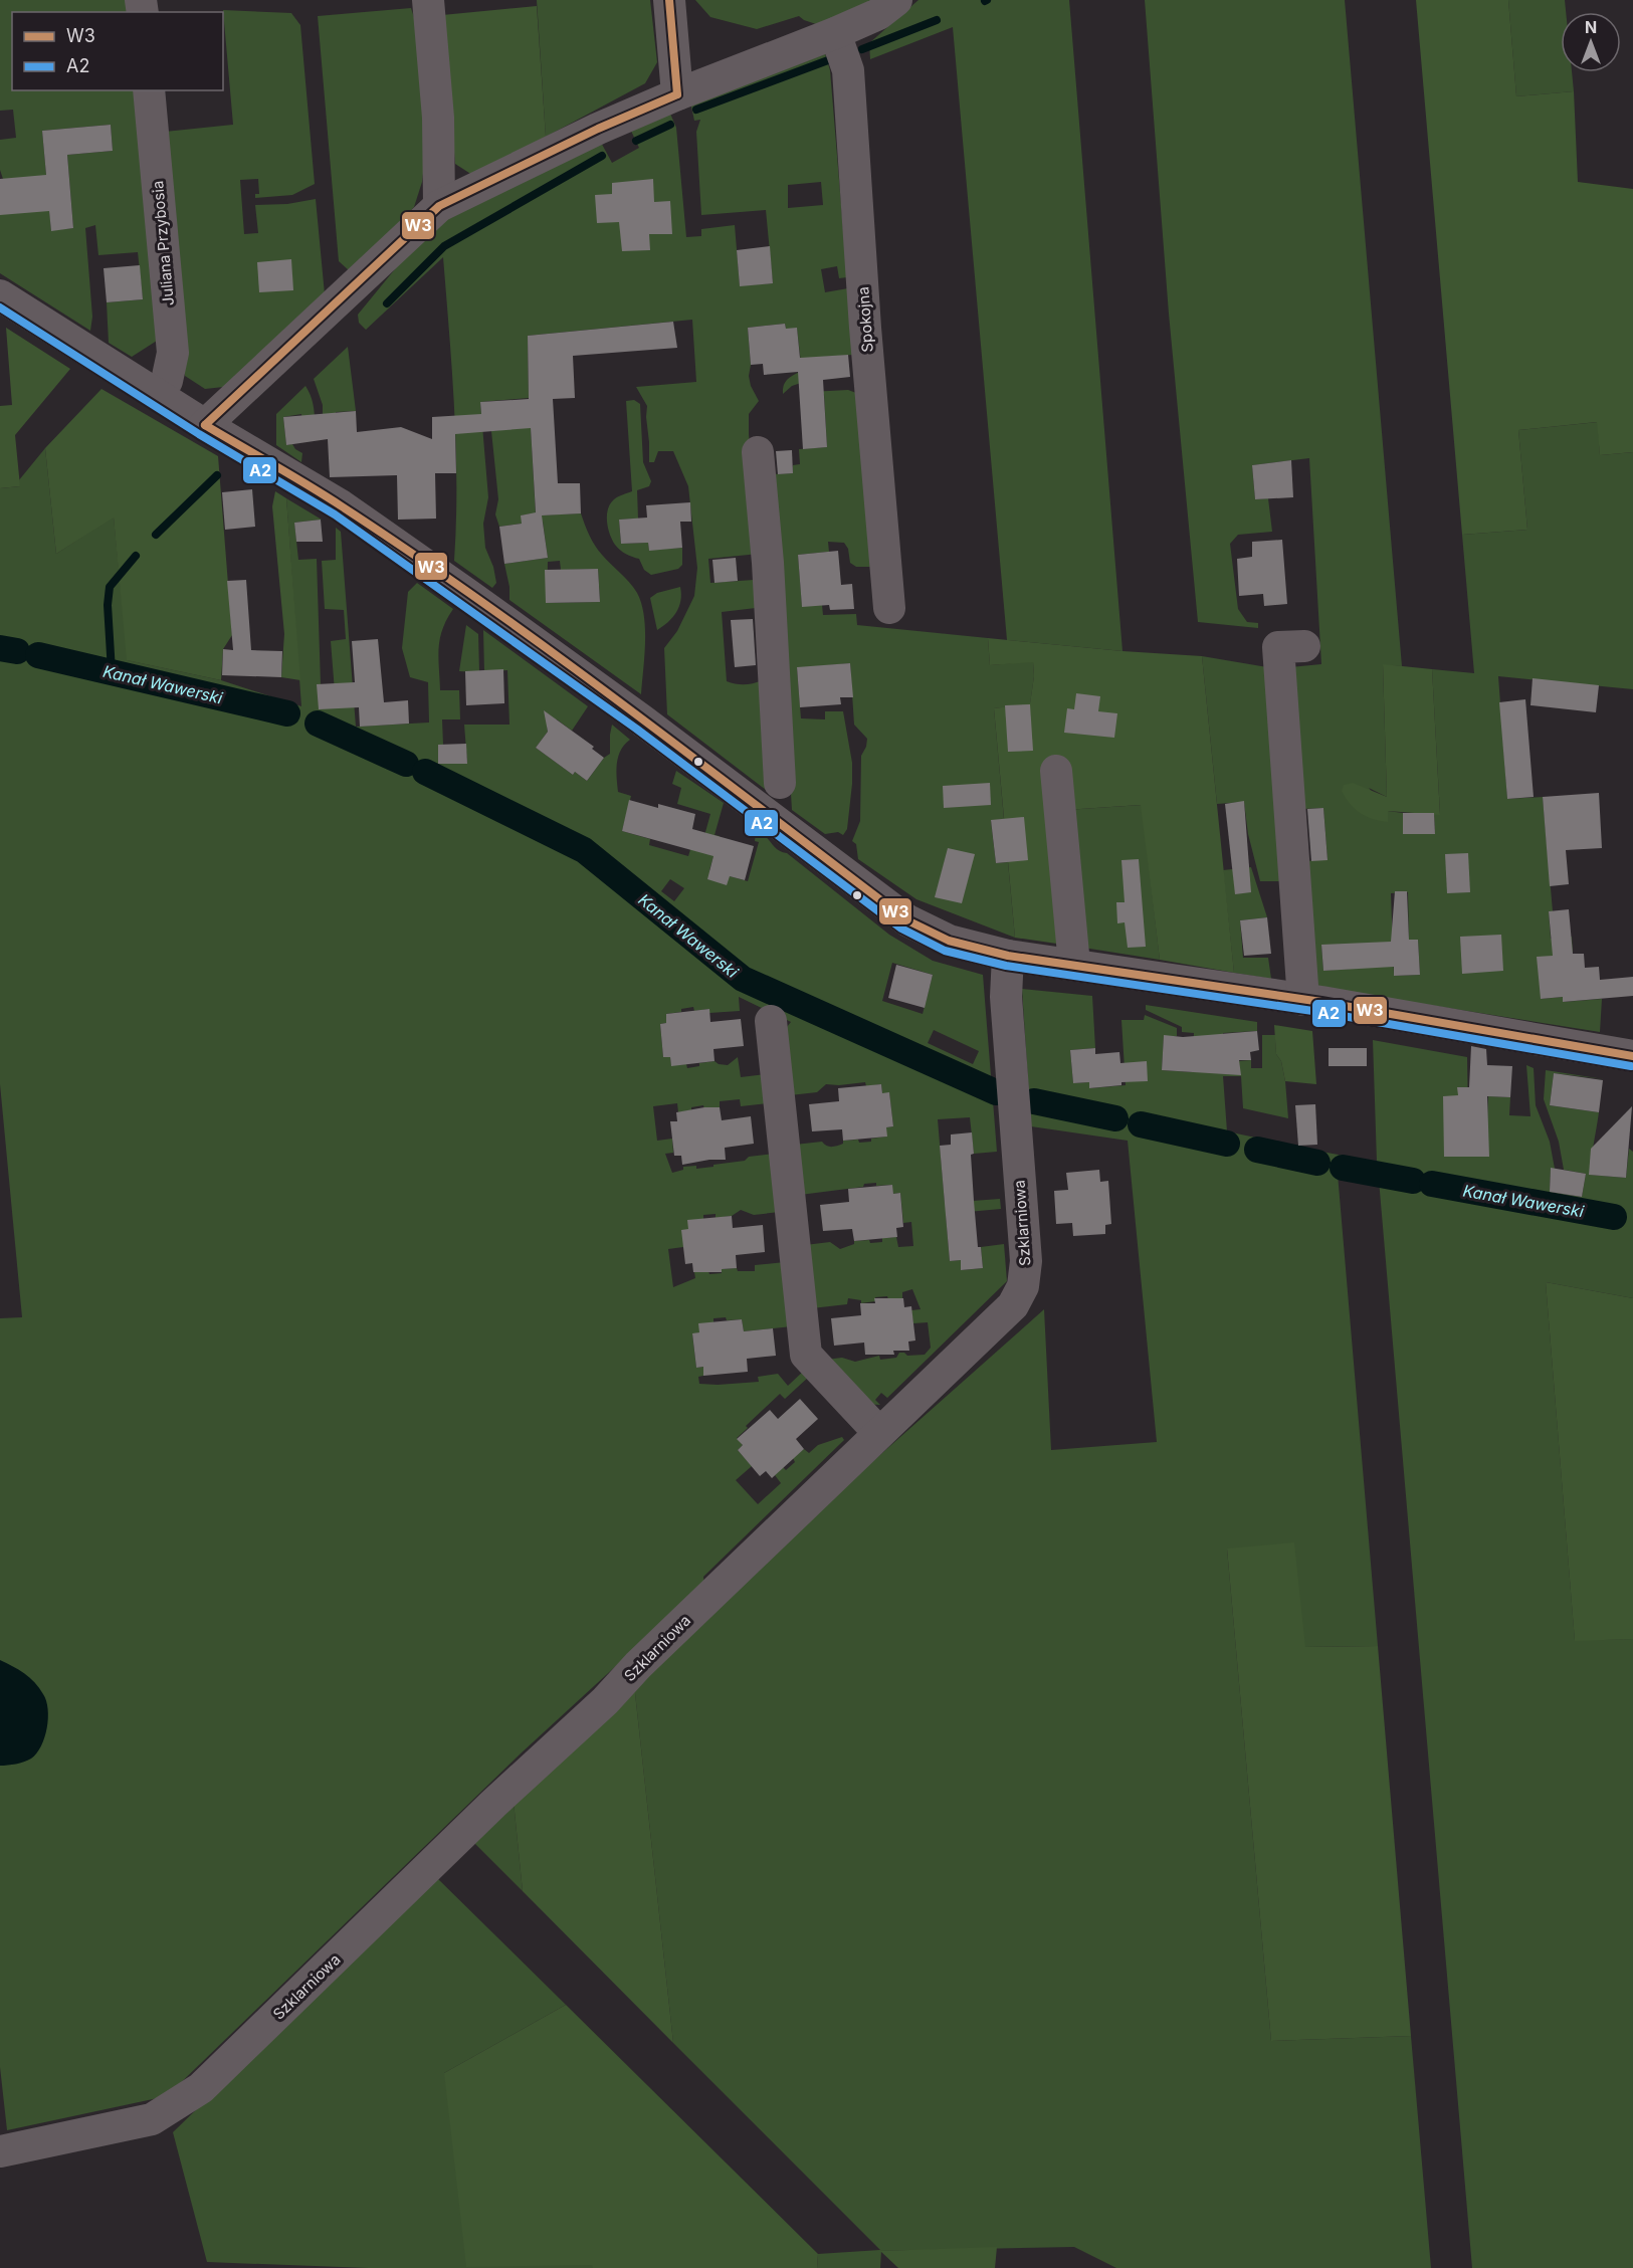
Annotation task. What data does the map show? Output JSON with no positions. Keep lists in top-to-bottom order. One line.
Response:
{"streets":{"street":["Juliana Przybosia","Spokojna","Szklarniowa"]},"water":["Kanał Wawerski"],"lines":["transit line W3","transit line A2"],"legend":["W3","A2"],"north":"top"}
